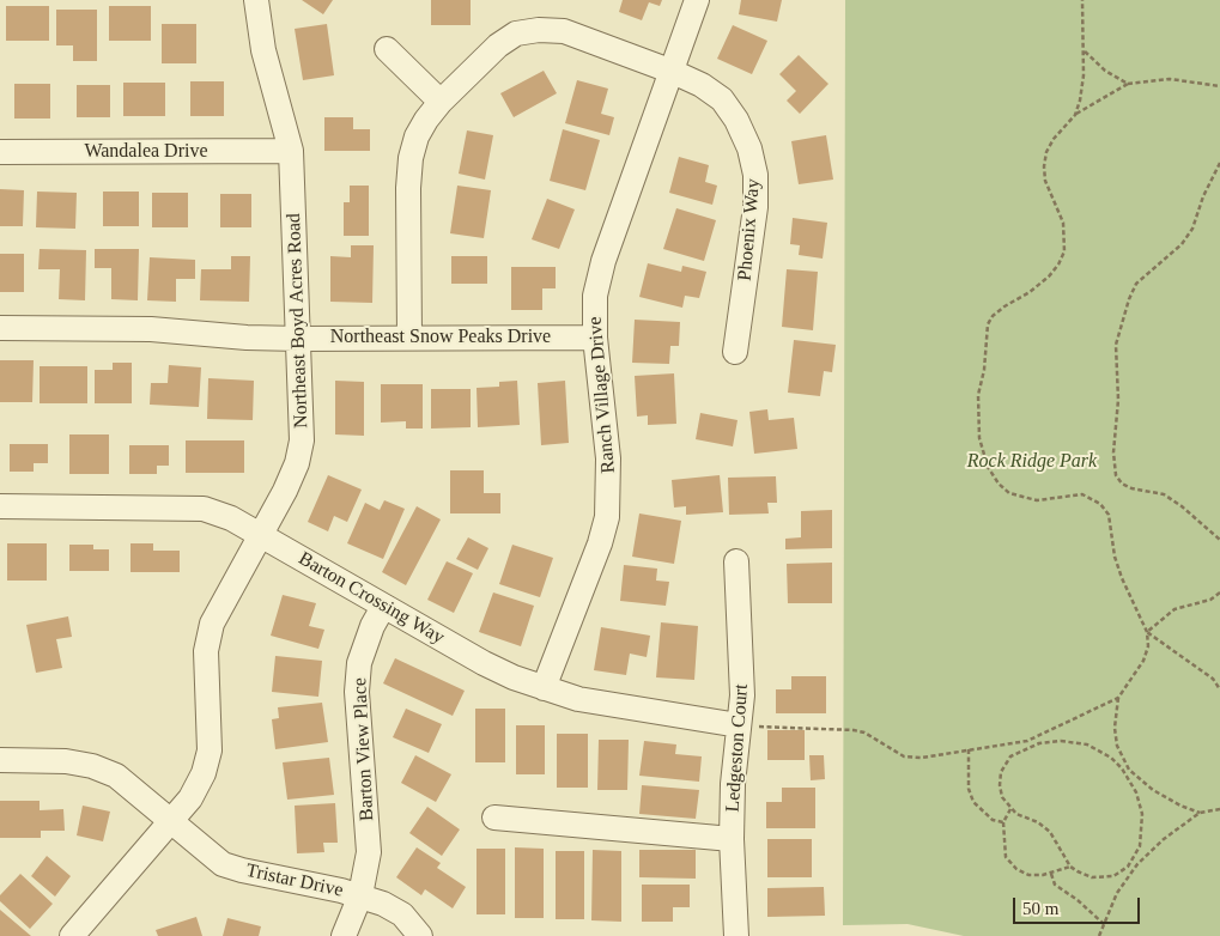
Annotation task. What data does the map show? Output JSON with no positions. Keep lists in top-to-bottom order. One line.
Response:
{"streets":{"street":["Wandalea Drive","Phoenix Way","Northeast Boyd Acres Road","Northeast Snow Peaks Drive","Ranch Village Drive","Barton Crossing Way","Ledgeston Court","Barton View Place","Tristar Drive"]},"crossings":[["Wandalea Drive","Northeast Boyd Acres Road"],["Phoenix Way","Northeast Snow Peaks Drive"],["Phoenix Way","Ranch Village Drive"],["Northeast Boyd Acres Road","Northeast Snow Peaks Drive"],["Northeast Boyd Acres Road","Barton Crossing Way"],["Northeast Boyd Acres Road","Tristar Drive"],["Northeast Snow Peaks Drive","Ranch Village Drive"],["Ranch Village Drive","Barton Crossing Way"],["Barton Crossing Way","Ledgeston Court"],["Barton Crossing Way","Barton View Place"],["Barton View Place","Tristar Drive"]],"parks":["Rock Ridge Park"],"scale_bar":"50 m"}
